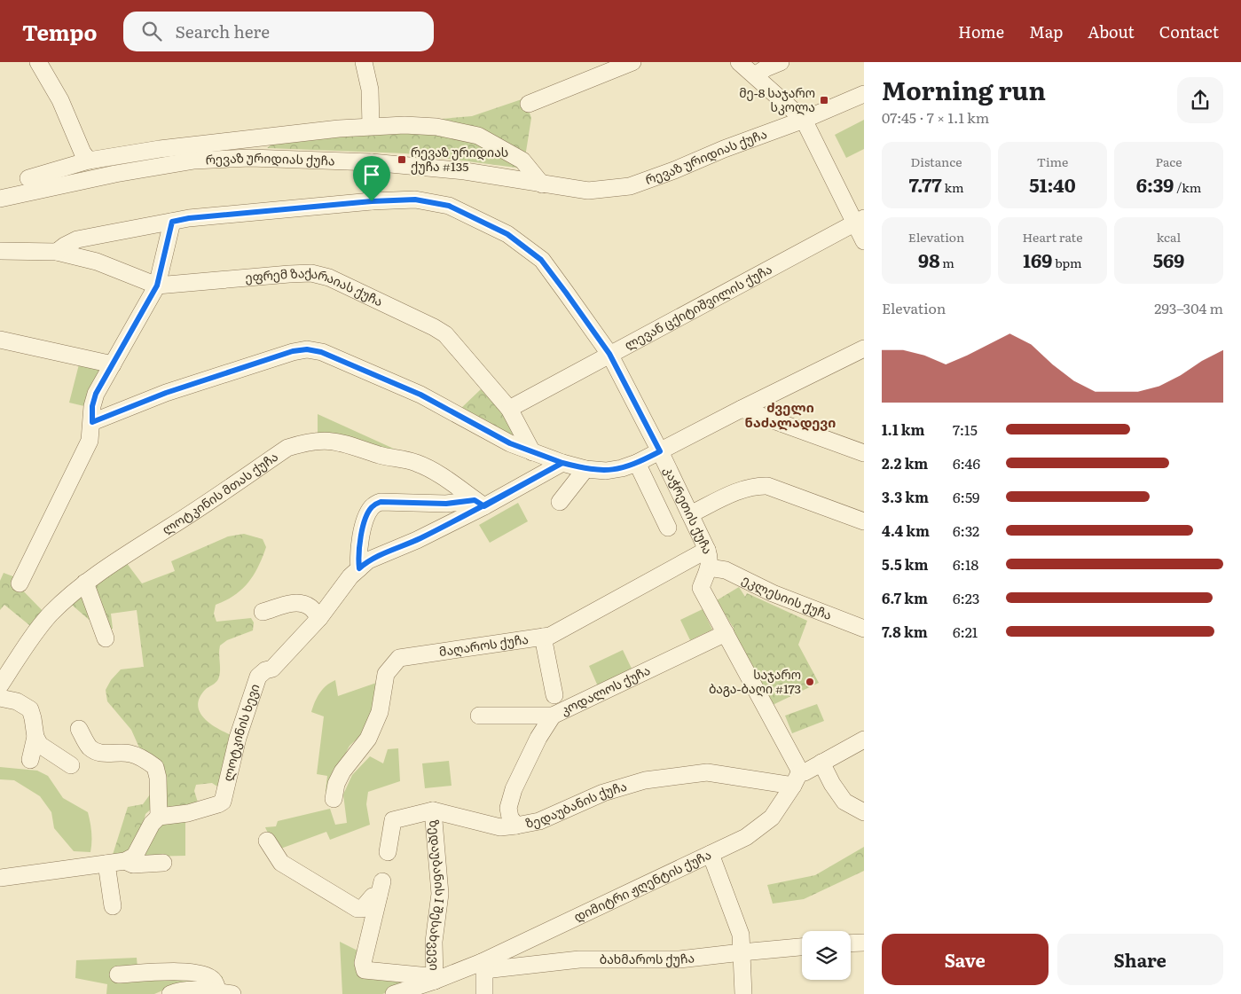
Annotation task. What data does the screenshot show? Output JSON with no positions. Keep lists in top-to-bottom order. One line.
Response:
{"streets":{"street":["რევაზ ურიდიას ქუჩა","ეფრემ ზაქარაიას ქუჩა","ლევან ცქიტიშვილის ქუჩა","ლოტკინის მთას ქუჩა","კაჭრეთის ქუჩა","ეკლესიის ქუჩა","მაღაროს ქუჩა","კოდალოს ქუჩა","ლოტკინის ხევი","ზედაუბანის ქუჩა","დიმიტრი ჟღენტის ქუჩა","ზედაუბანის I შესახვევი","ბახმაროს ქუჩა"]},"crossings":[["ეფრემ ზაქარაიას ქუჩა","ლევან ცქიტიშვილის ქუჩა"],["ეფრემ ზაქარაიას ქუჩა","კაჭრეთის ქუჩა"],["ლევან ცქიტიშვილის ქუჩა","კაჭრეთის ქუჩა"],["ლოტკინის მთას ქუჩა","ლოტკინის ხევი"],["კაჭრეთის ქუჩა","ეკლესიის ქუჩა"],["კაჭრეთის ქუჩა","მაღაროს ქუჩა"],["კაჭრეთის ქუჩა","კოდალოს ქუჩა"],["კაჭრეთის ქუჩა","ზედაუბანის ქუჩა"],["კაჭრეთის ქუჩა","დიმიტრი ჟღენტის ქუჩა"],["ზედაუბანის ქუჩა","დიმიტრი ჟღენტის ქუჩა"],["ზედაუბანის ქუჩა","ზედაუბანის I შესახვევი"],["დიმიტრი ჟღენტის ქუჩა","ზედაუბანის I შესახვევი"],["დიმიტრი ჟღენტის ქუჩა","ბახმაროს ქუჩა"]],"districts":["ძველი ნაძალადევი"],"places":{"transit":["მე-8 საჯარო სკოლა","რევაზ ურიდიას ქუჩა #135"],"other":["საჯარო ბაგა-ბაღი #173"]},"page":{"header":"Tempo","search":"Search here","nav":["Home","Map","About","Contact"],"heading":["Morning run","07:45 · 7 × 1.1 km"],"stats":[["Distance","7.77 km"],["Time","51:40"],["Pace","6:39 /km"],["Elevation","98 m"],["Heart rate","169 bpm"],["kcal","569"]],"chart":["Elevation","293–304 m"],"list":[{"name":"1.1 km","note":"7:15"},{"name":"2.2 km","note":"6:46"},{"name":"3.3 km","note":"6:59"},{"name":"4.4 km","note":"6:32"},{"name":"5.5 km","note":"6:18"},{"name":"6.7 km","note":"6:23"},{"name":"7.8 km","note":"6:21"}],"buttons":["Save","Share"]}}
